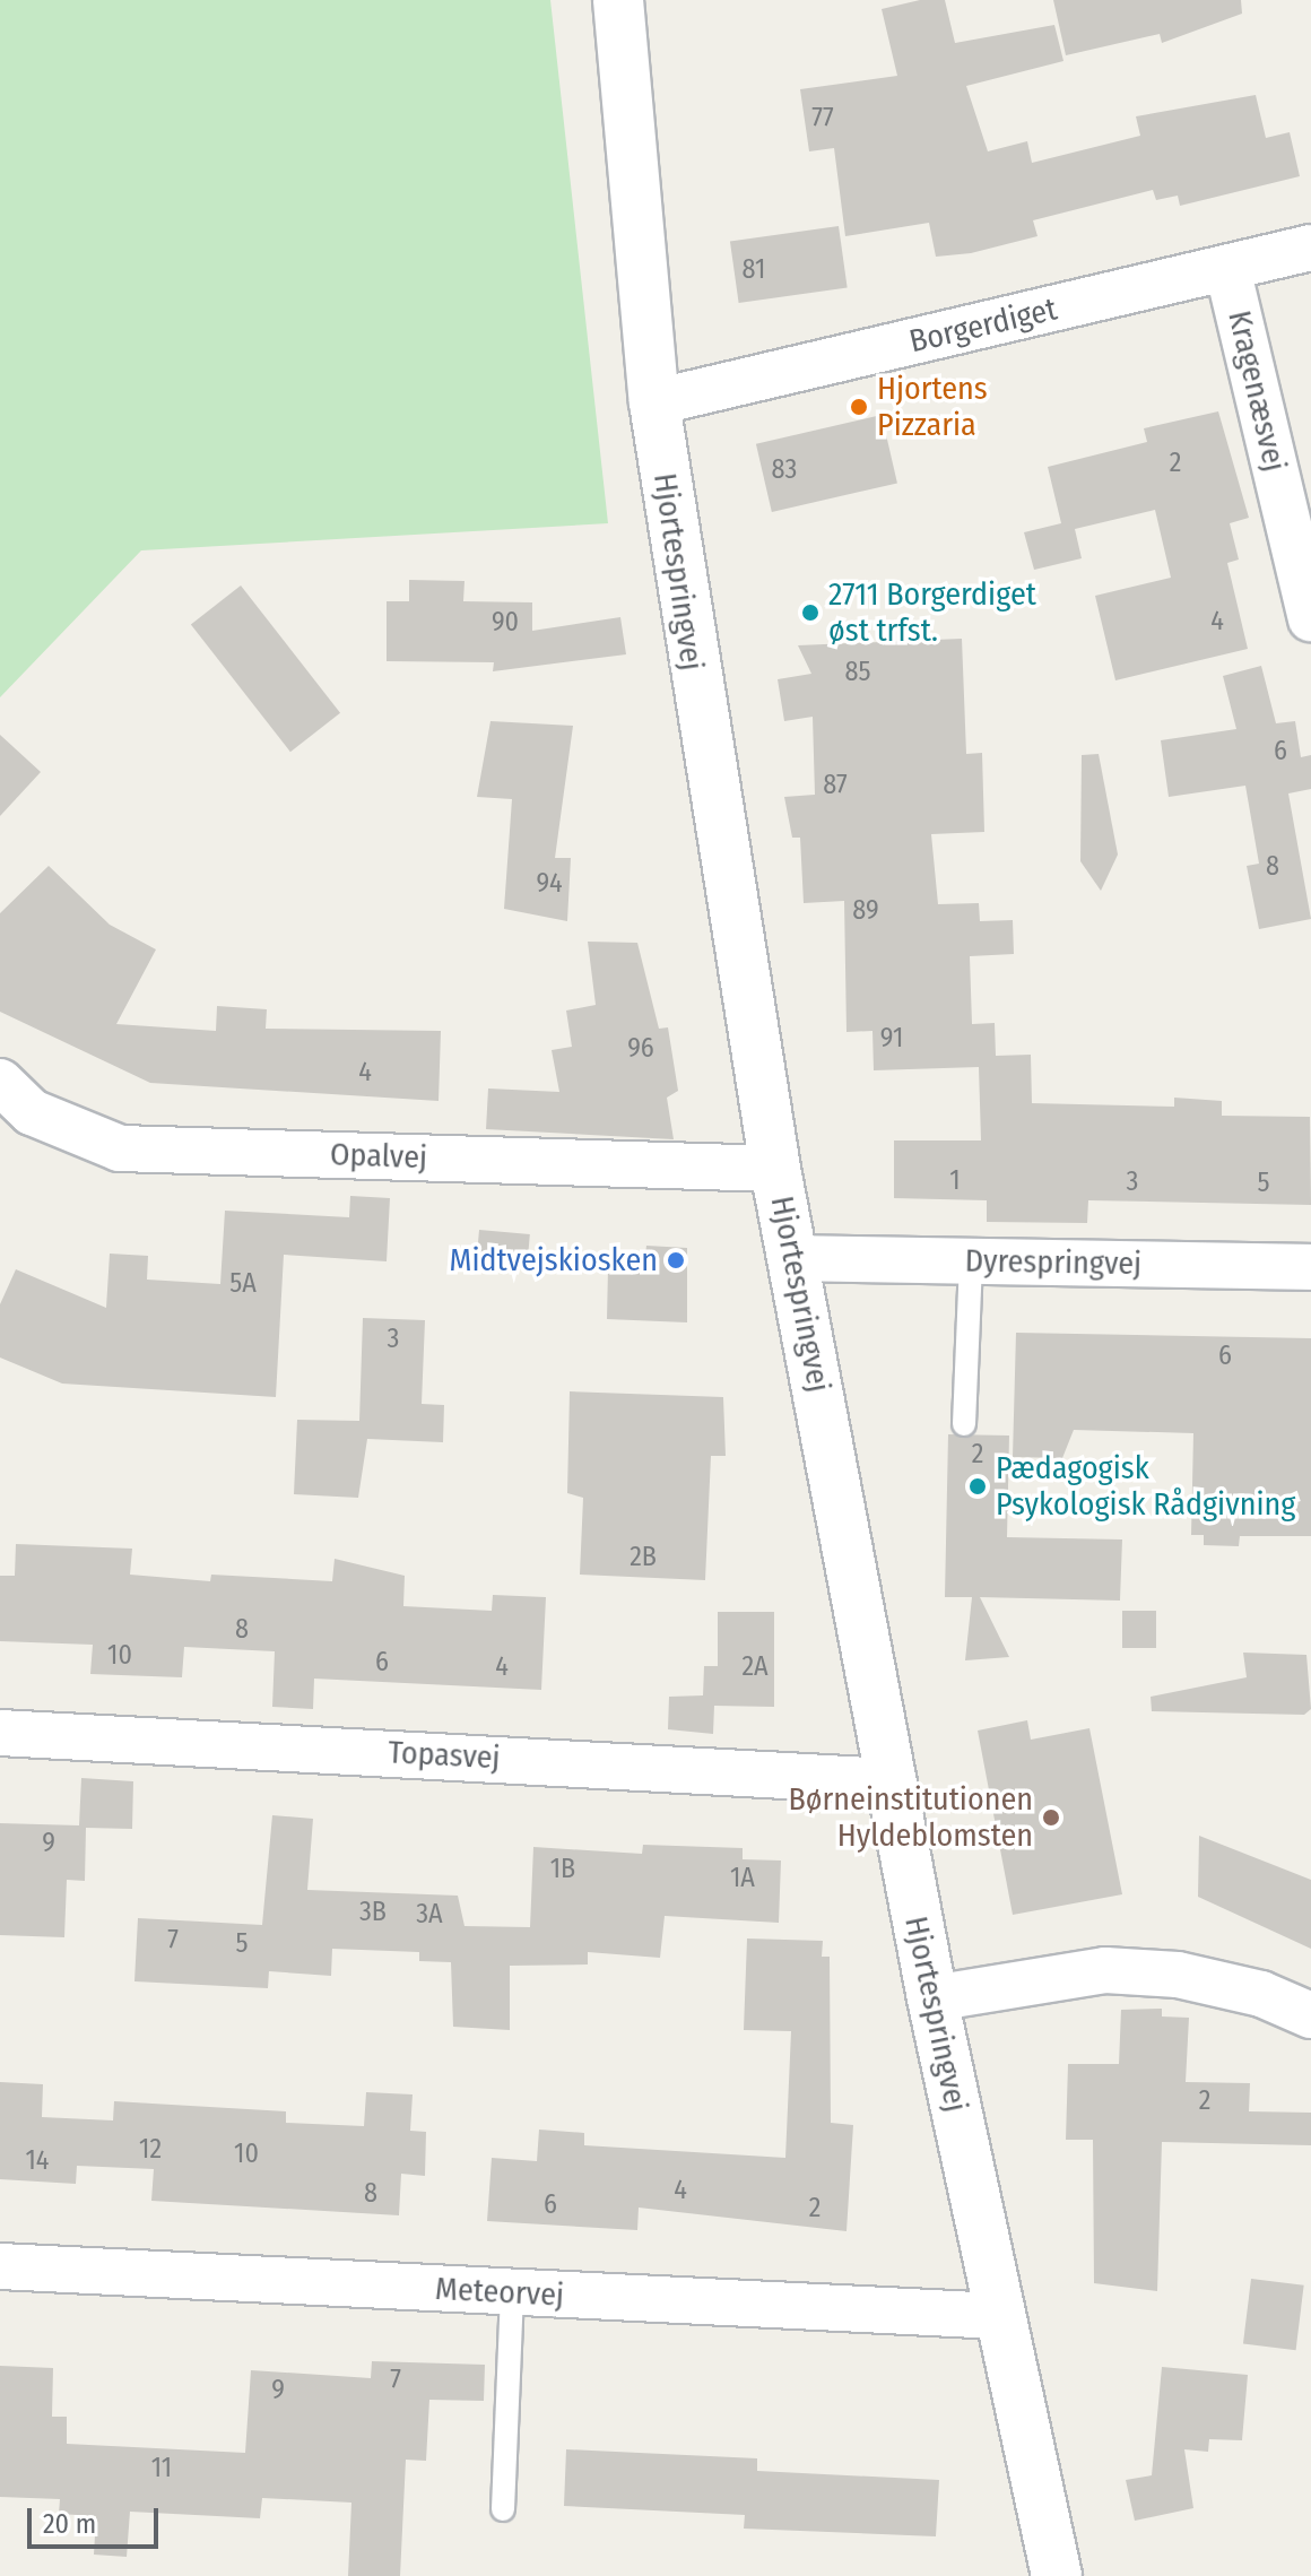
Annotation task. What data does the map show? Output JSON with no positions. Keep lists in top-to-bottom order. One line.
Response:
{"streets":{"street":["Borgerdiget","Kragenæsvej","Hjortespringvej","Opalvej","Dyrespringvej","Topasvej","Meteorvej"]},"crossings":[["Borgerdiget","Kragenæsvej"],["Borgerdiget","Hjortespringvej"],["Hjortespringvej","Opalvej"],["Hjortespringvej","Dyrespringvej"],["Hjortespringvej","Topasvej"],["Hjortespringvej","Meteorvej"]],"places":["Hjortens Pizzaria","2711 Borgerdiget øst trfst.","Midtvejskiosken","Pædagogisk Psykologisk Rådgivning","Børneinstitutionen Hyldeblomsten"],"house_numbers":["77","81","2","83","4","90","85","6","87","8","94","89","91","96","4","1","3","5","5A","3","6","2","2B","8","10","6","4","2A","9","1B","1A","3B","3A","7","5","2","12","10","14","4","8","6","2","7","9","11"],"scale_bar":"20 m"}
